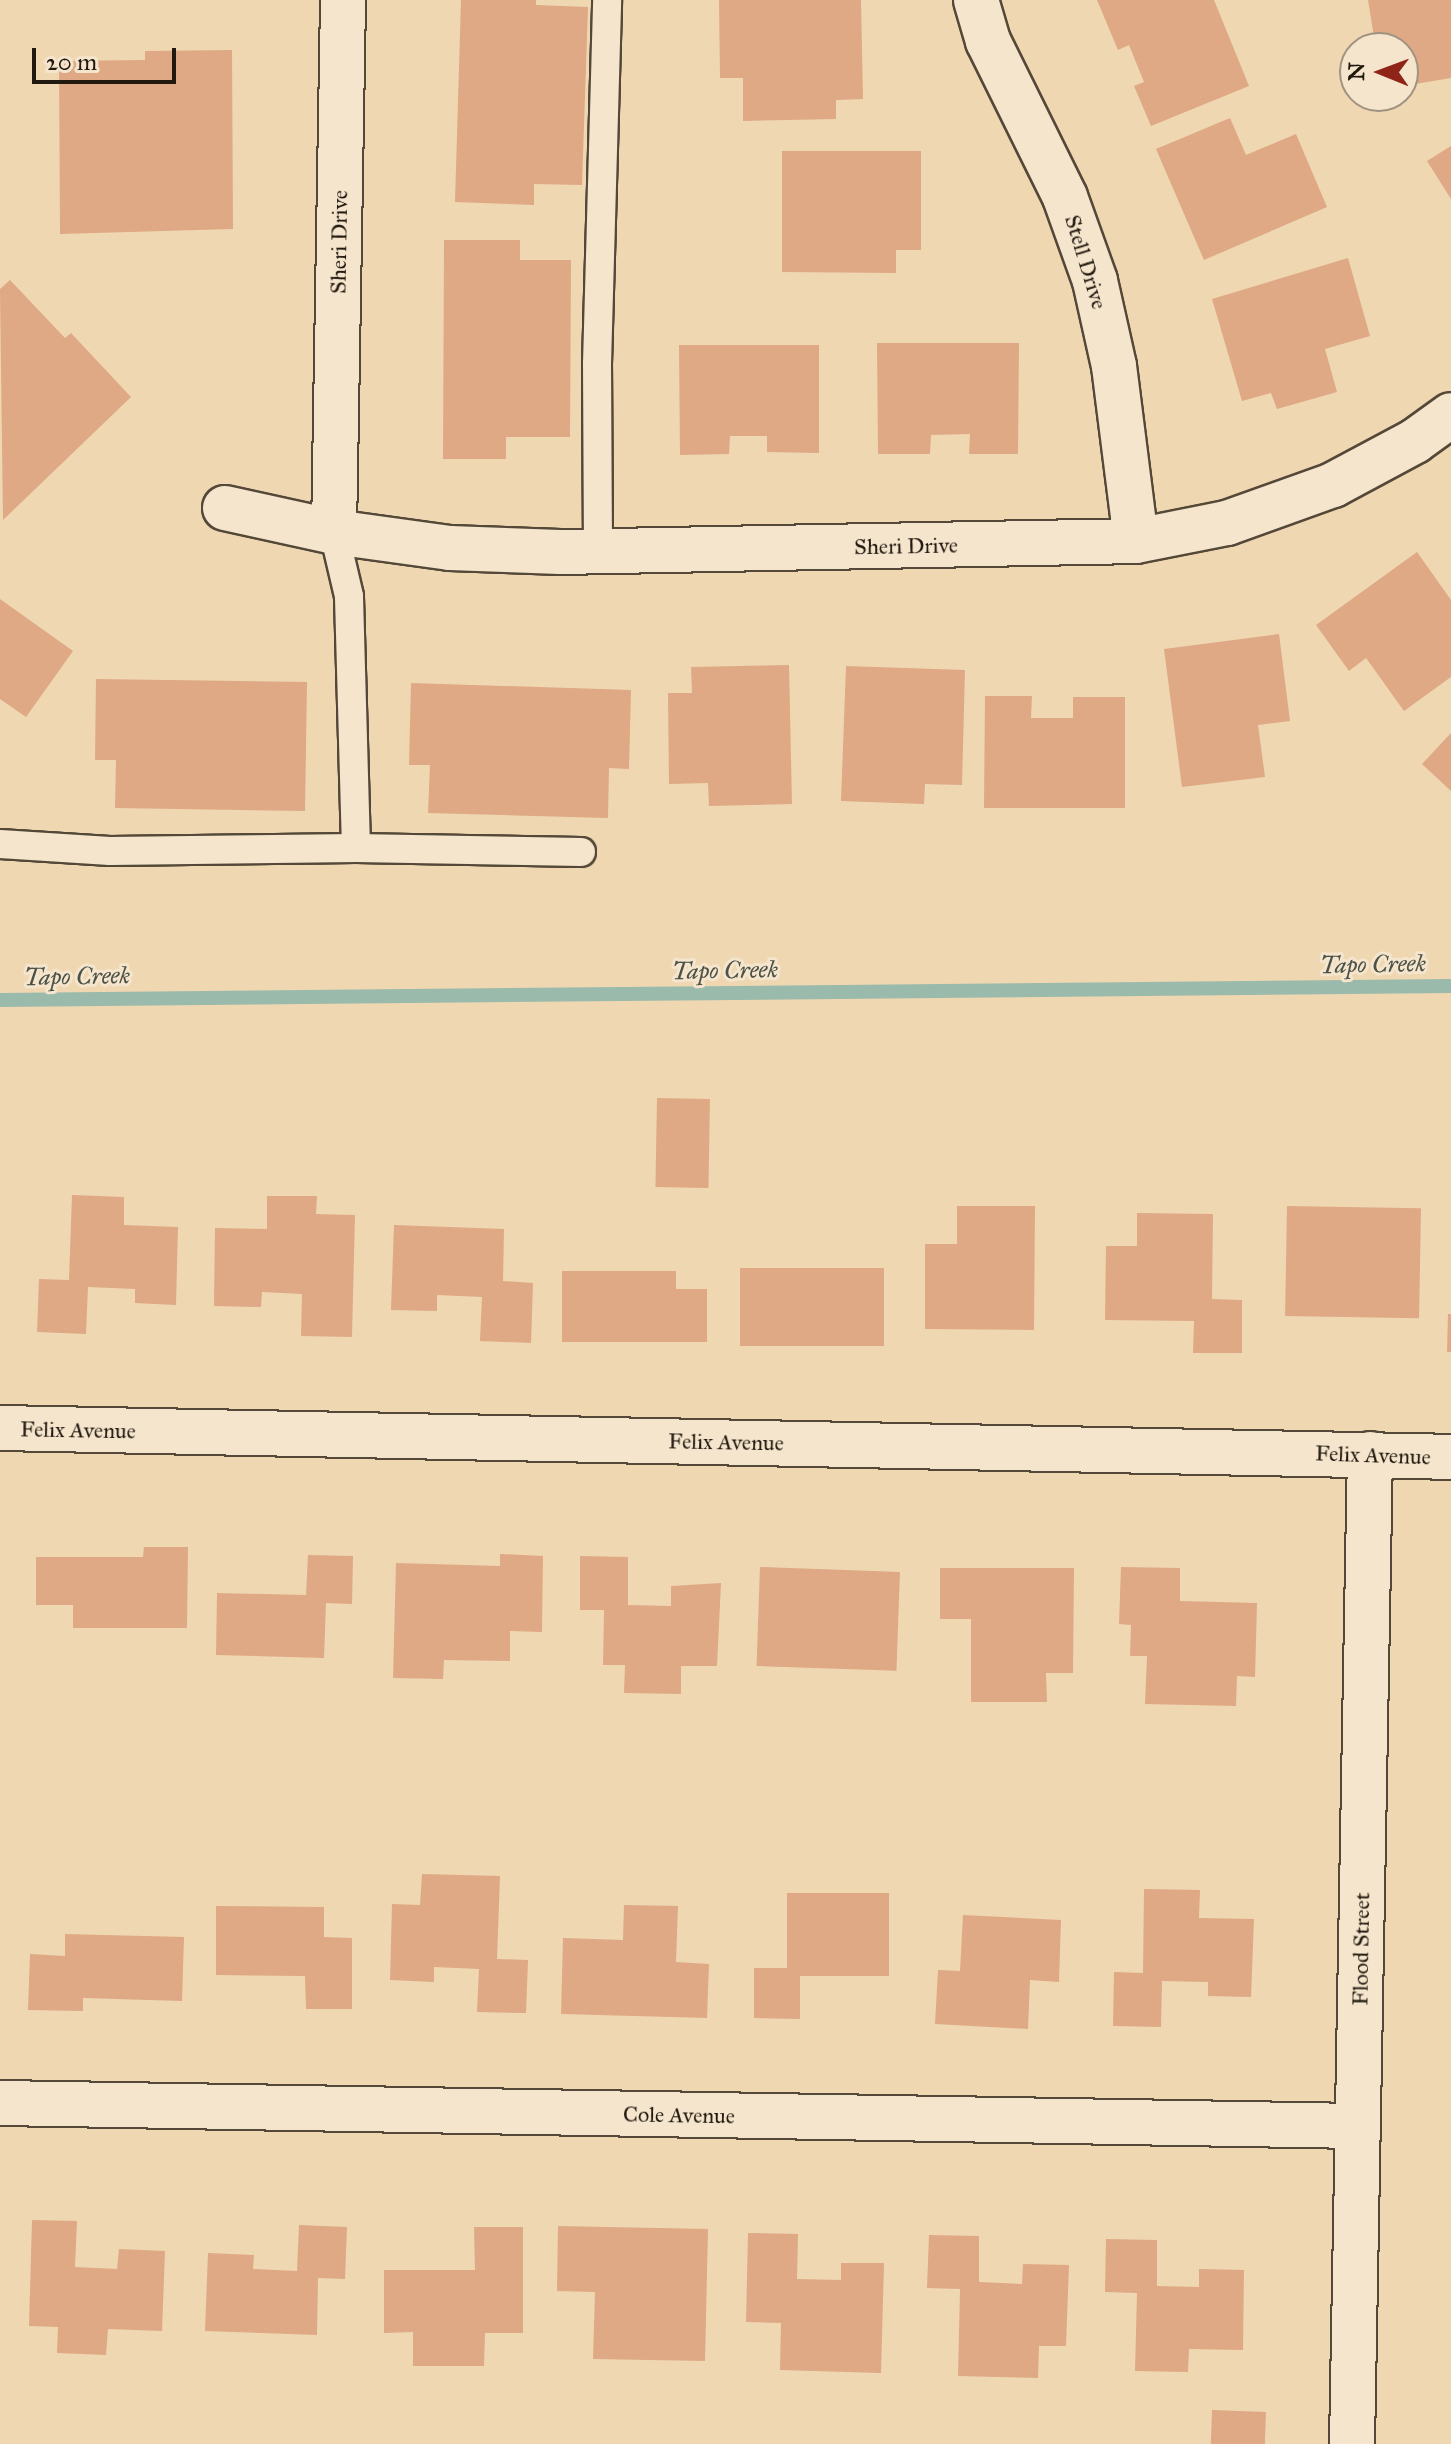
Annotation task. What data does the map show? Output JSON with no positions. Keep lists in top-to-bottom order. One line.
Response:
{"streets":{"street":["Sheri Drive","Stell Drive","Felix Avenue","Flood Street","Cole Avenue"]},"crossings":[["Sheri Drive","Stell Drive"],["Felix Avenue","Flood Street"],["Flood Street","Cole Avenue"]],"water":["Tapo Creek"],"scale_bar":"20 m","north":"left"}
